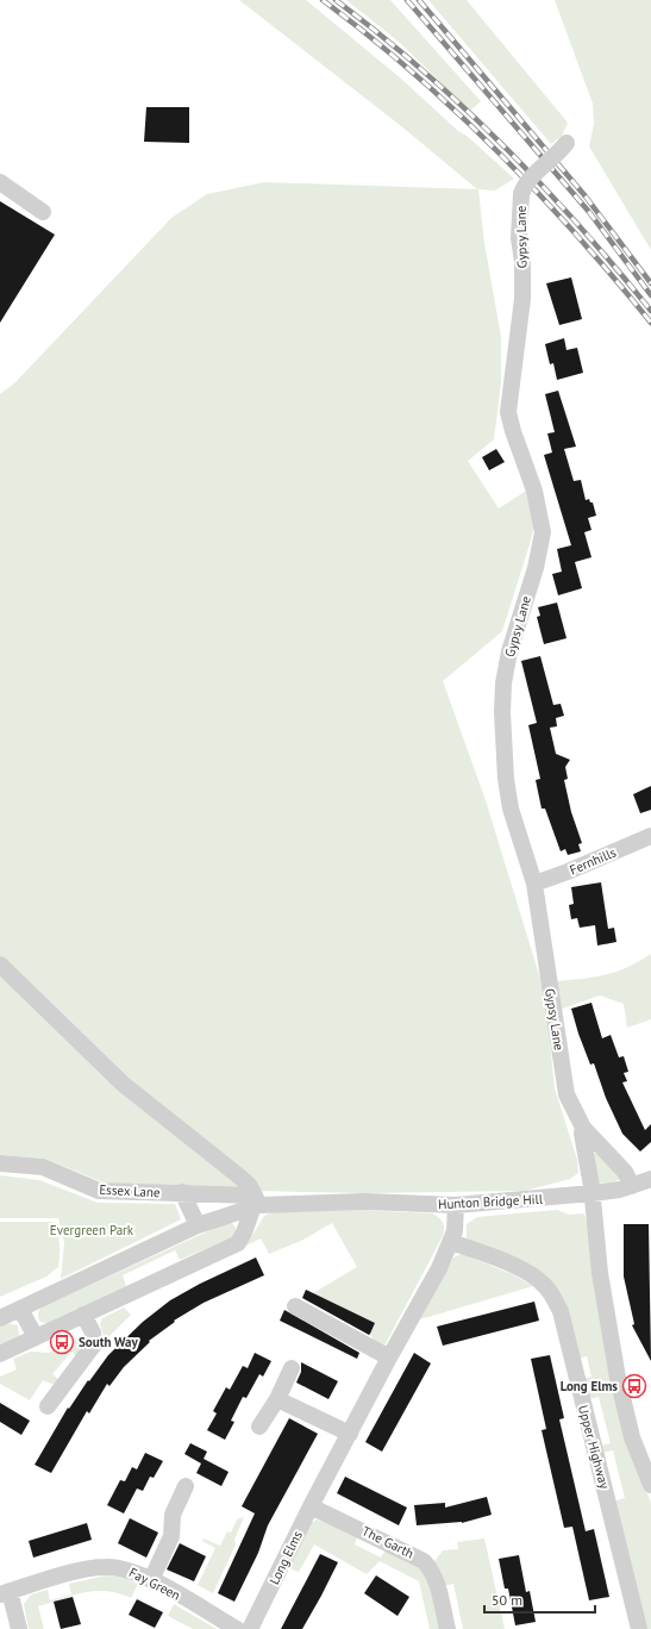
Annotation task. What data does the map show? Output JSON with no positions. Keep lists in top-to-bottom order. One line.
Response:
{"streets":{"street":["Gypsy Lane","Fernhills","Essex Lane","Hunton Bridge Hill","Upper Highway","The Garth","Long Elms","Fay Green"]},"crossings":[["Gypsy Lane","Fernhills"],["Gypsy Lane","Hunton Bridge Hill"],["Essex Lane","Hunton Bridge Hill"],["Hunton Bridge Hill","Long Elms"],["Upper Highway","Long Elms"],["The Garth","Long Elms"]],"parks":["Evergreen Park"],"places":{"bus stop":["South Way","Long Elms"]},"scale_bar":"50 m"}
